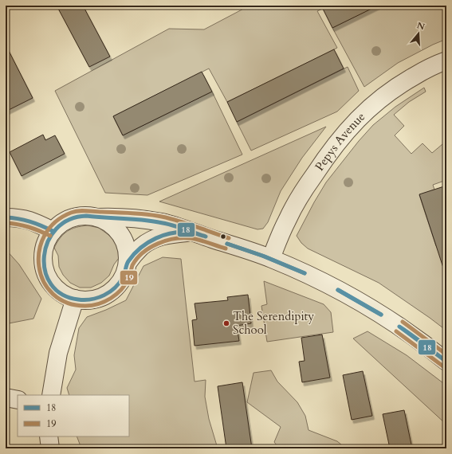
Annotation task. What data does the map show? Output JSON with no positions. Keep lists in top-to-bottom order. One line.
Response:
{"streets":{"street":["Pepys Avenue"]},"places":["The Serendipity School"],"lines":["transit line 19","transit line 18"],"legend":["18","19"],"north":"top"}
